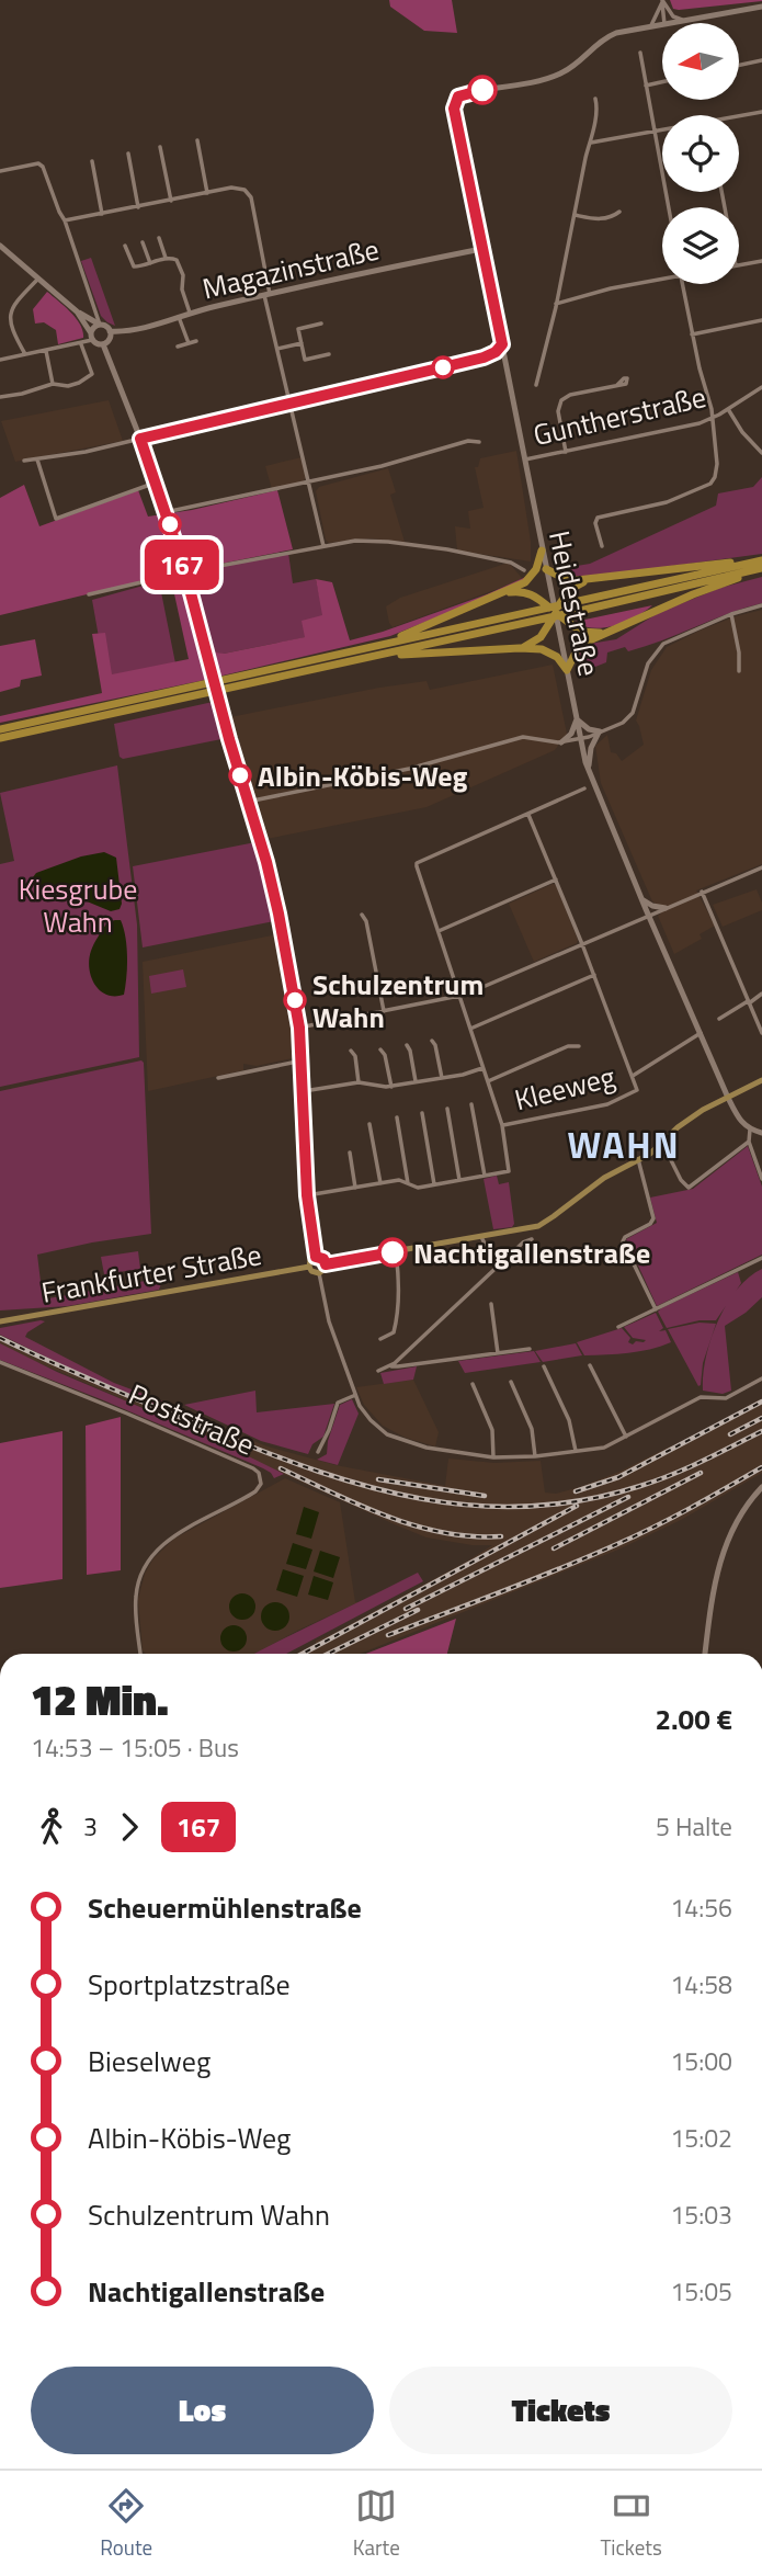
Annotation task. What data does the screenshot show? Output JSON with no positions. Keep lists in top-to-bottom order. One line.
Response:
{"streets":{"main road":["Magazinstraße","Heidestraße","Frankfurter Straße"],"street":["Guntherstraße","Kleeweg","Poststraße"]},"crossings":[["Magazinstraße","Heidestraße"],["Guntherstraße","Heidestraße"]],"districts":["WAHN"],"parks":["Kiesgrube Wahn"],"places":["Albin-Köbis-Weg","Schulzentrum Wahn","Nachtigallenstraße"],"lines":["bus line 167"],"north":"left","page":{"on_map":"167","heading":["12 Min.","14:53 – 15:05 · Bus","2.00 €"],"legs":["3","167","5 Halte"],"list":[{"name":"Scheuermühlenstraße","value":"14:56"},{"name":"Sportplatzstraße","value":"14:58"},{"name":"Bieselweg","value":"15:00"},{"name":"Albin-Köbis-Weg","value":"15:02"},{"name":"Schulzentrum Wahn","value":"15:03"},{"name":"Nachtigallenstraße","value":"15:05"}],"buttons":["Los","Tickets"],"tabs":["Route","Karte","Tickets"]}}
